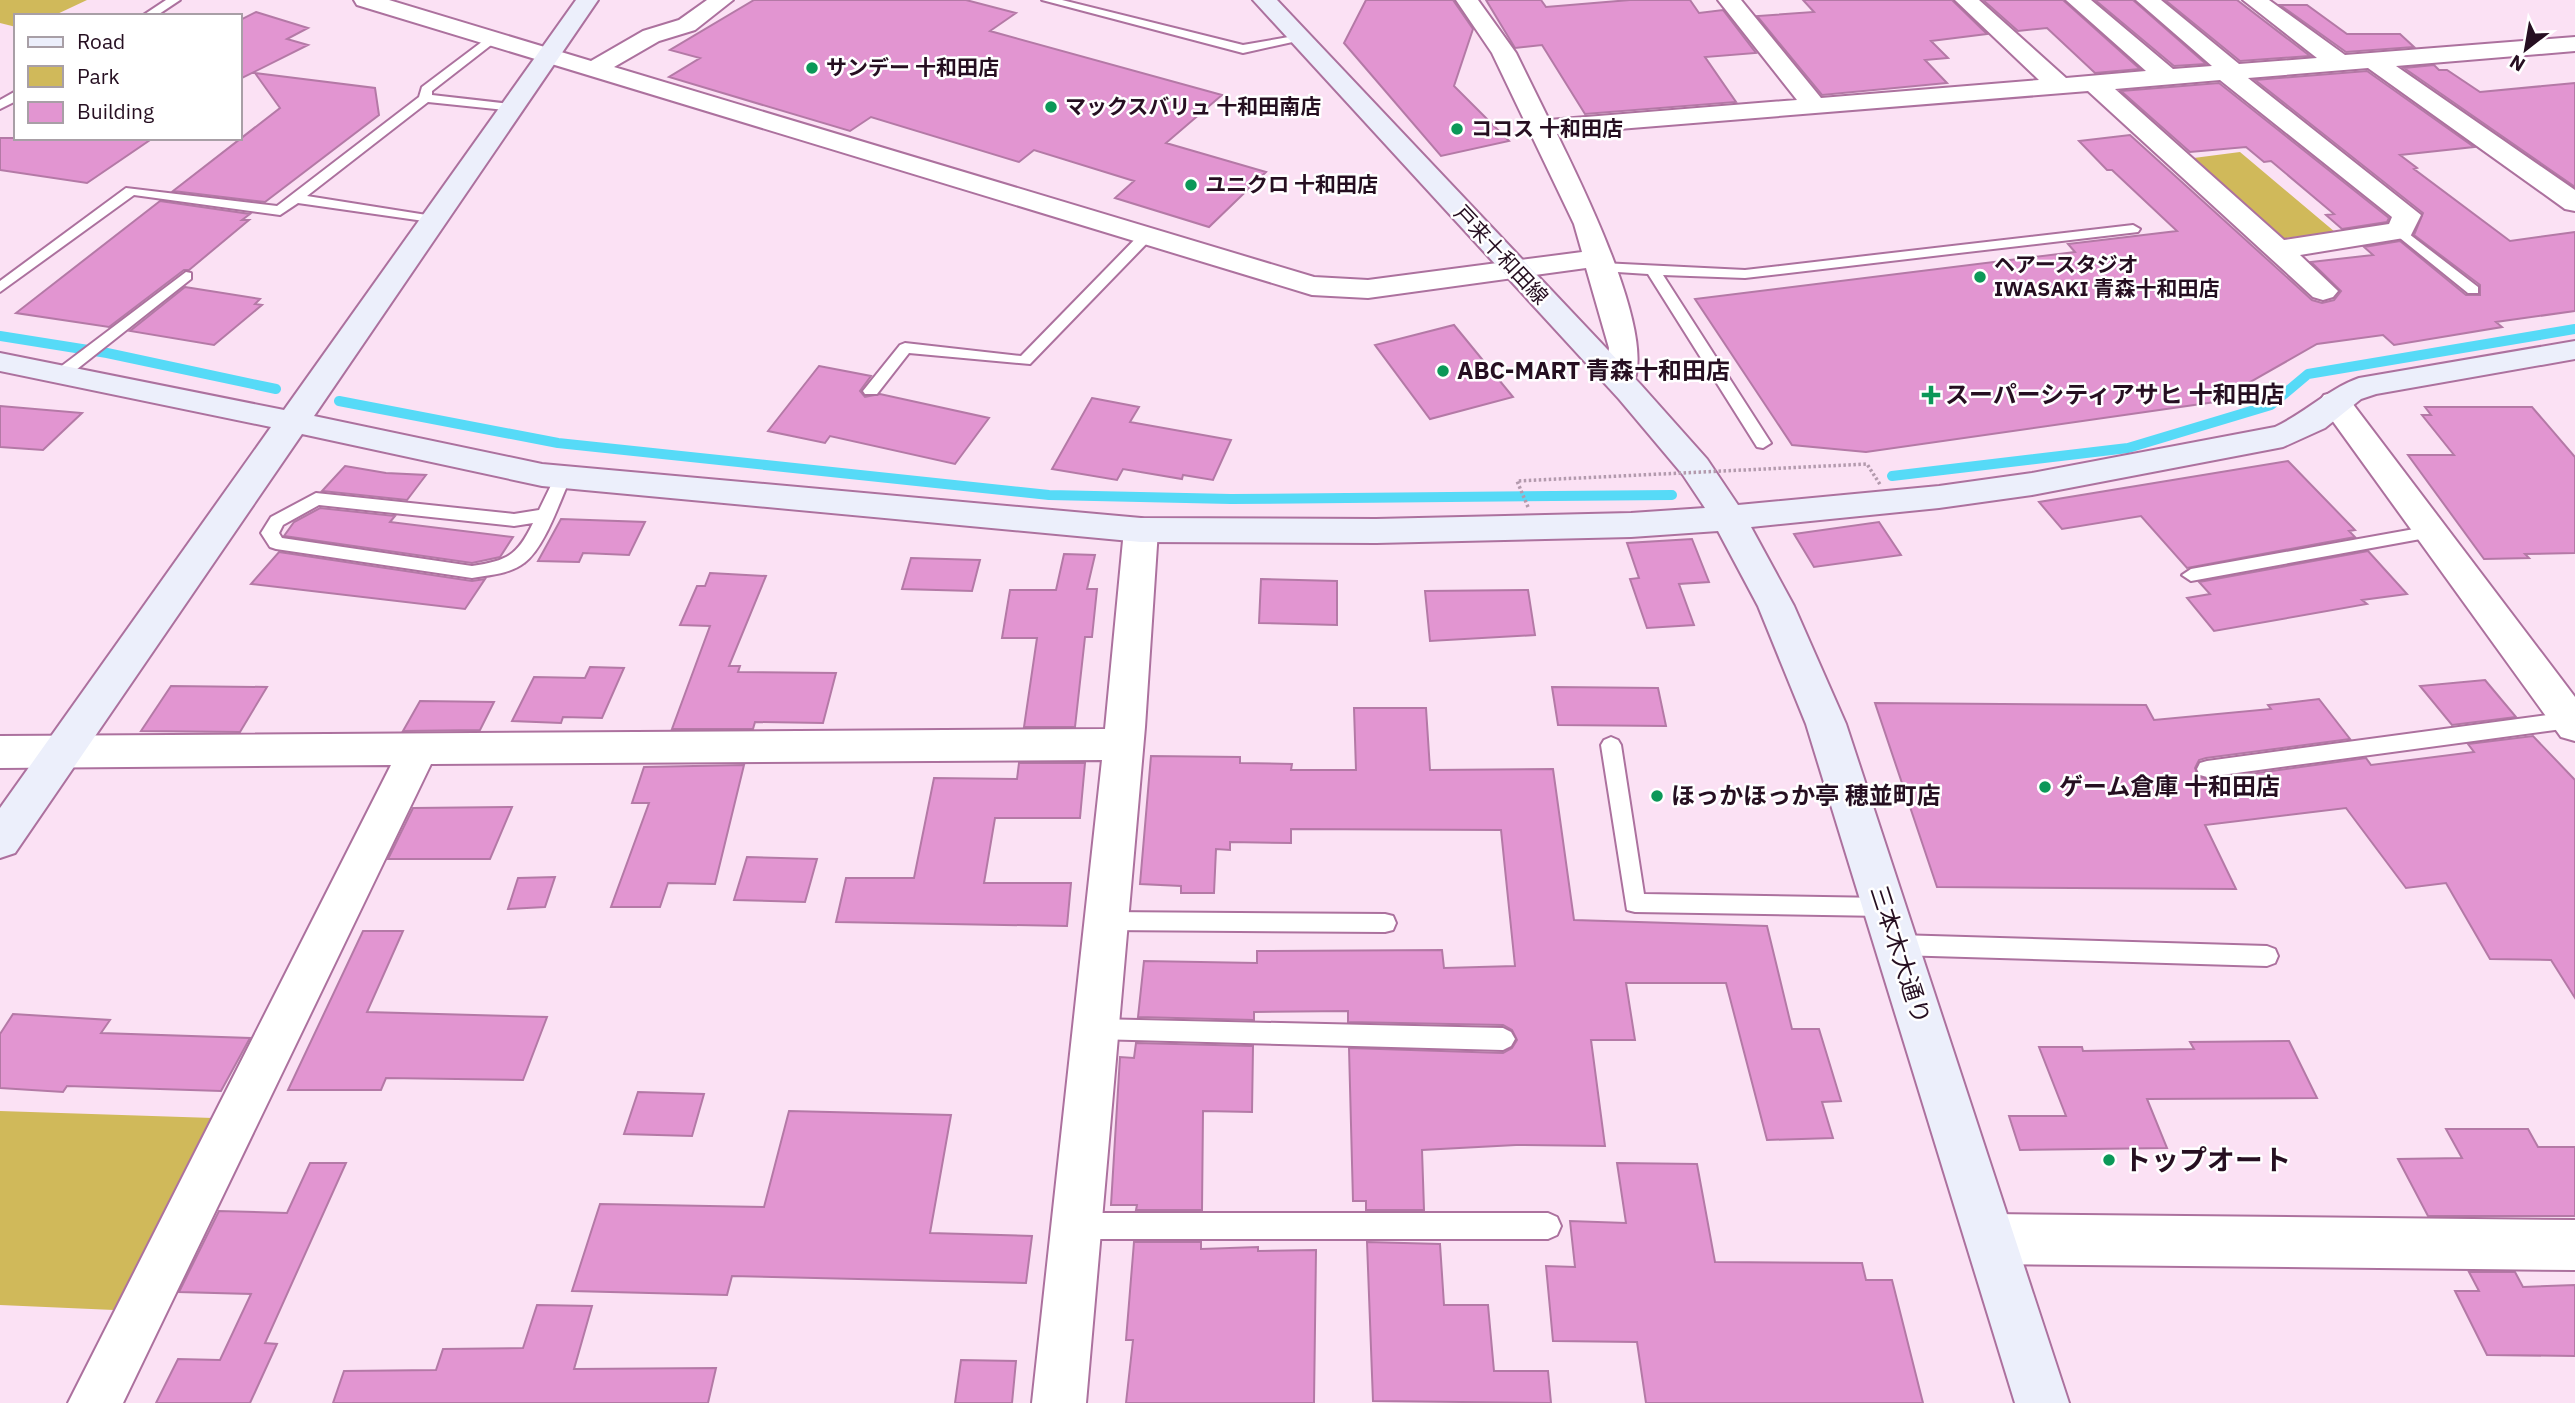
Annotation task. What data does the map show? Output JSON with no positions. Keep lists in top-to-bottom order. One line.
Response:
{"streets":{"street":["戸来十和田線","三本木大通り"]},"crossings":[["戸来十和田線","三本木大通り"]],"places":{"other":["サンデー 十和田店","マックスバリュ 十和田南店","ココス 十和田店","ユニクロ 十和田店","ヘアースタジオ IWASAKI 青森十和田店","ABC-MART 青森十和田店","ゲーム倉庫 十和田店","ほっかほっか亭 穂並町店","トップオート"],"health":["スーパーシティアサヒ 十和田店"]},"legend":["Road","Park","Building"],"north":"bottom left"}
